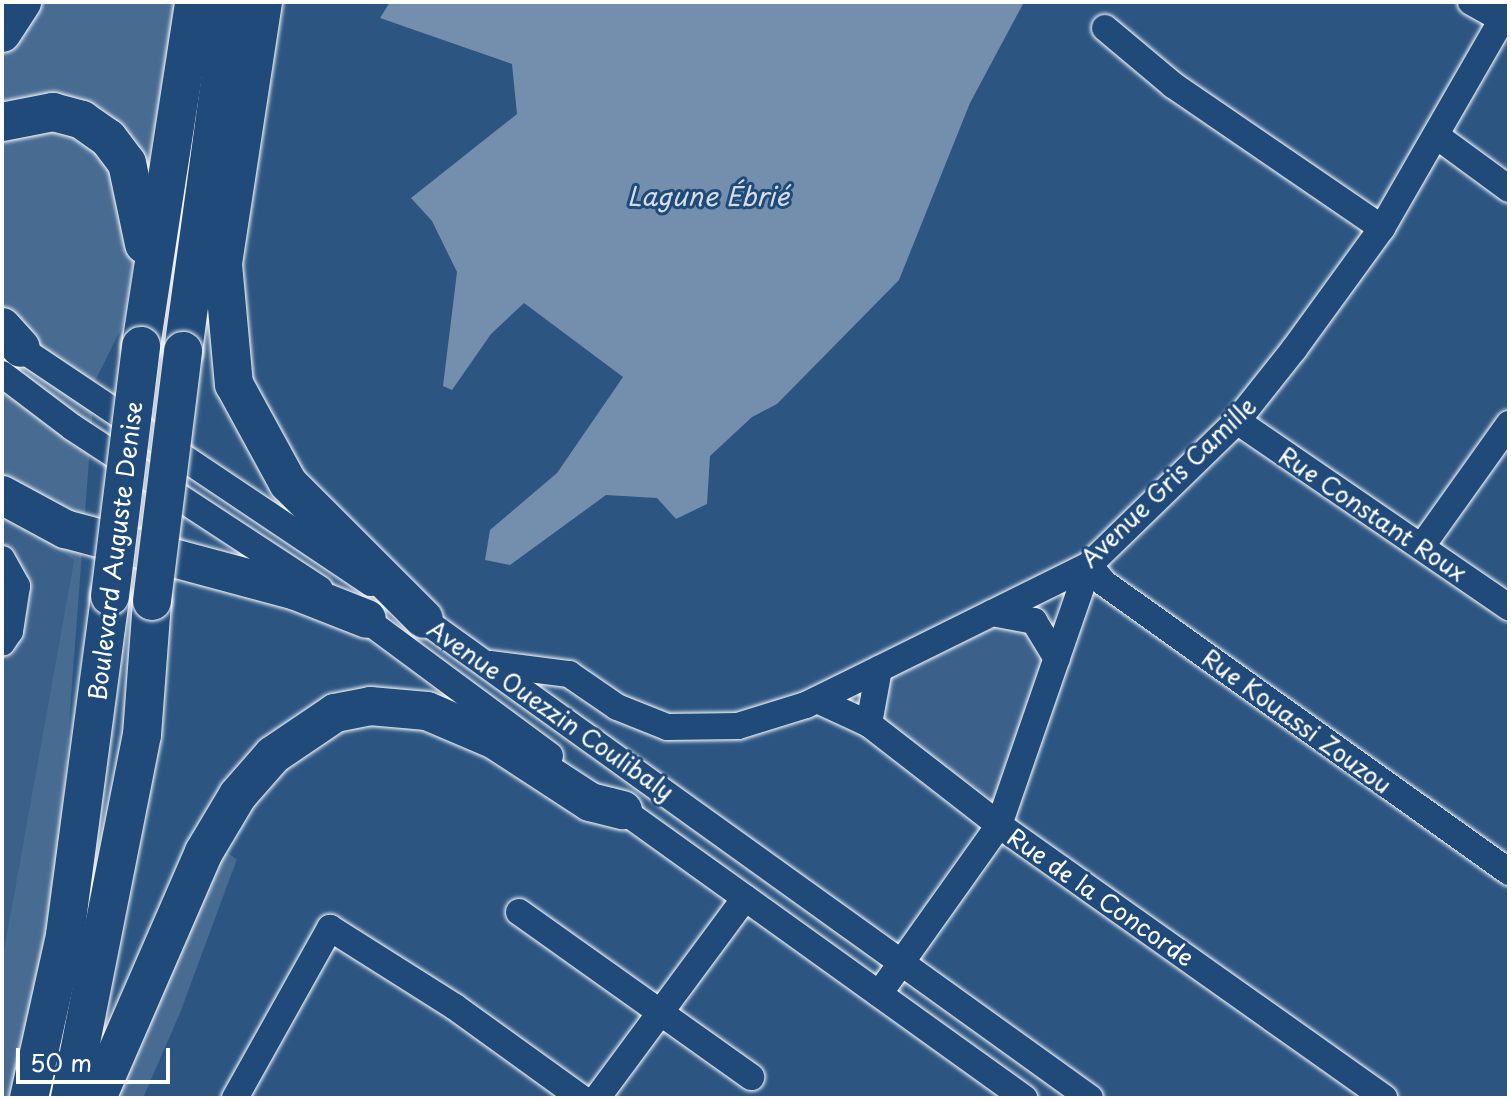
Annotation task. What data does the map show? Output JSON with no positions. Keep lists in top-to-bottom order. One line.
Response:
{"streets":{"highway":["Boulevard Auguste Denise"],"street":["Avenue Gris Camille","Rue Constant Roux","Avenue Ouezzin Coulibaly","Rue Kouassi Zouzou","Rue de la Concorde"]},"crossings":[["Avenue Gris Camille","Rue Constant Roux"],["Avenue Gris Camille","Avenue Ouezzin Coulibaly"],["Avenue Gris Camille","Rue Kouassi Zouzou"],["Avenue Gris Camille","Rue de la Concorde"]],"water":["Lagune Ébrié"],"scale_bar":"50 m"}
